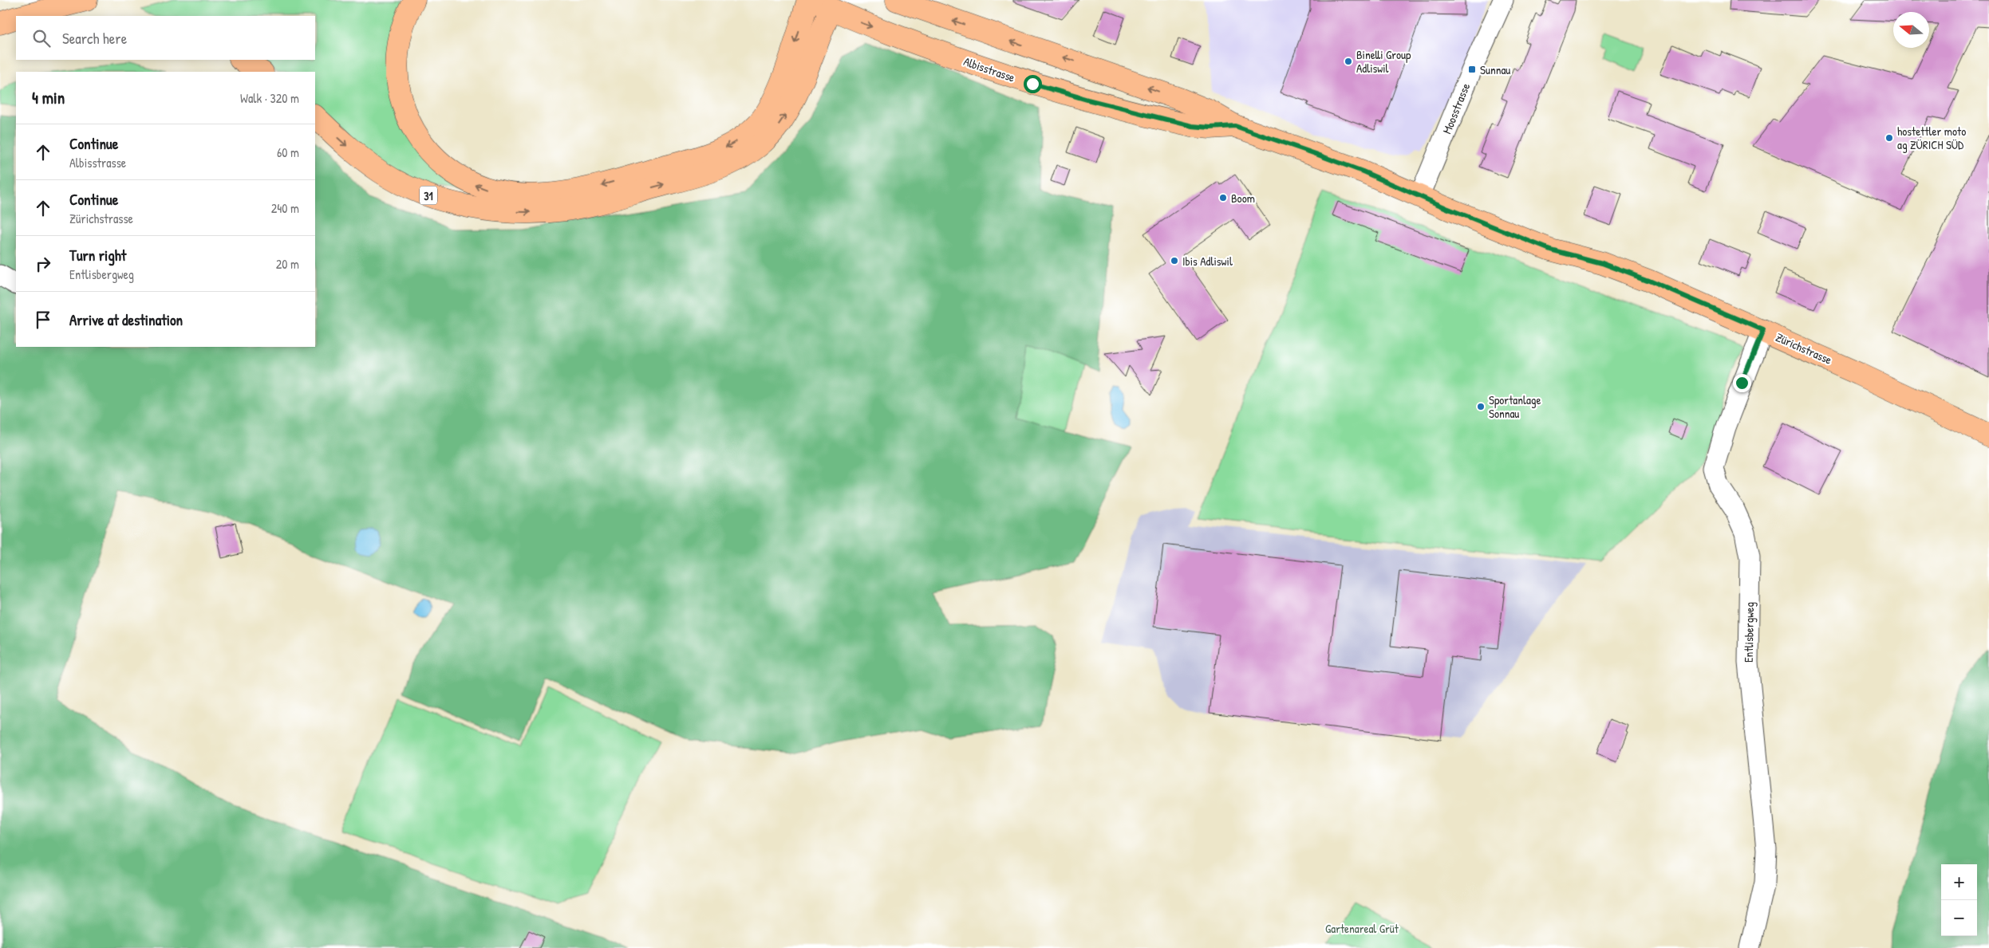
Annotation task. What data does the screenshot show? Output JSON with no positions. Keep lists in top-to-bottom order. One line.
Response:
{"streets":{"main road":["Albisstrasse","31","Zürichstrasse"],"street":["Moosstrasse","Entlisbergweg"]},"crossings":[["Albisstrasse","31"],["Albisstrasse","Zürichstrasse"],["Moosstrasse","Zürichstrasse"],["Zürichstrasse","Entlisbergweg"]],"one_way":["Albisstrasse"],"parks":["Gartenareal Grüt"],"places":{"other":["Binelli Group Adliswil","hostettler moto ag ZÜRICH SÜD","Boom","Ibis Adliswil","Sportanlage Sonnau"],"transit":["Sunnau"]},"north":"left","page":{"search":"Search here","heading":["4 min","Walk · 320 m"],"list":[["Continue","Albisstrasse","60 m"],["Continue","Zürichstrasse","240 m"],["Turn right","Entlisbergweg","20 m"],"Arrive at destination"],"map_buttons":["+","−"]}}
